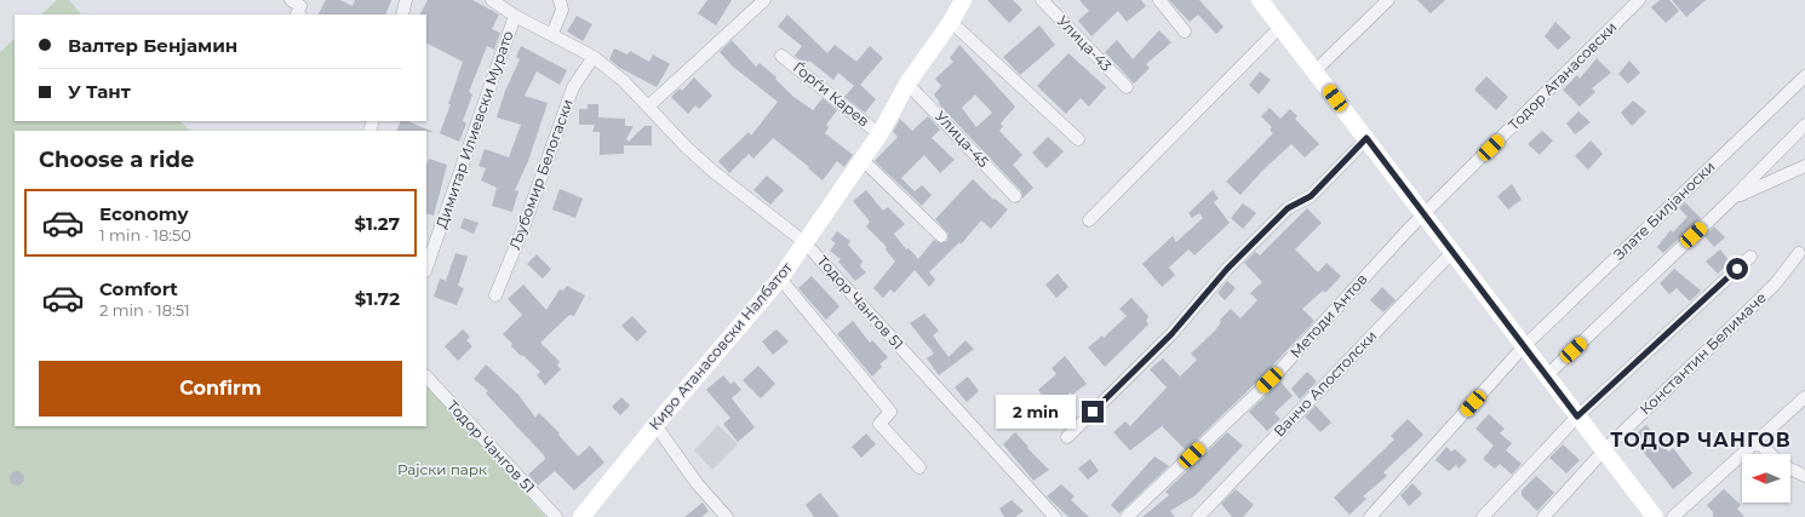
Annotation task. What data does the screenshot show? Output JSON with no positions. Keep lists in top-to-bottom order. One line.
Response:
{"streets":{"street":["Улица-43","Тодор Атанасовски","Ѓорѓи Карев","Димитар Илиевски Мурато","Улица-45","Љубомир Белогаски","Злате Билјаноски","Тодор Чангов 51","Методи Антов","Киро Атанасовски Налбатот","Константин Белимаче","Ванчо Апостолски"]},"crossings":[["Тодор Атанасовски","Методи Антов"],["Ѓорѓи Карев","Киро Атанасовски Налбатот"],["Димитар Илиевски Мурато","Тодор Чангов 51"],["Улица-45","Киро Атанасовски Налбатот"],["Љубомир Белогаски","Тодор Чангов 51"],["Тодор Чангов 51","Киро Атанасовски Налбатот"]],"districts":["ТОДОР ЧАНГОВ"],"parks":["Рајски парк"],"north":"left","page":{"banner":["Валтер Бенјамин","У Тант"],"heading":"Choose a ride","list":[{"name":"Economy","note":"1 min · 18:50","value":"$1.27"},{"name":"Comfort","note":"2 min · 18:51","value":"$1.72"}],"buttons":"Confirm","bubble":"2 min"}}
